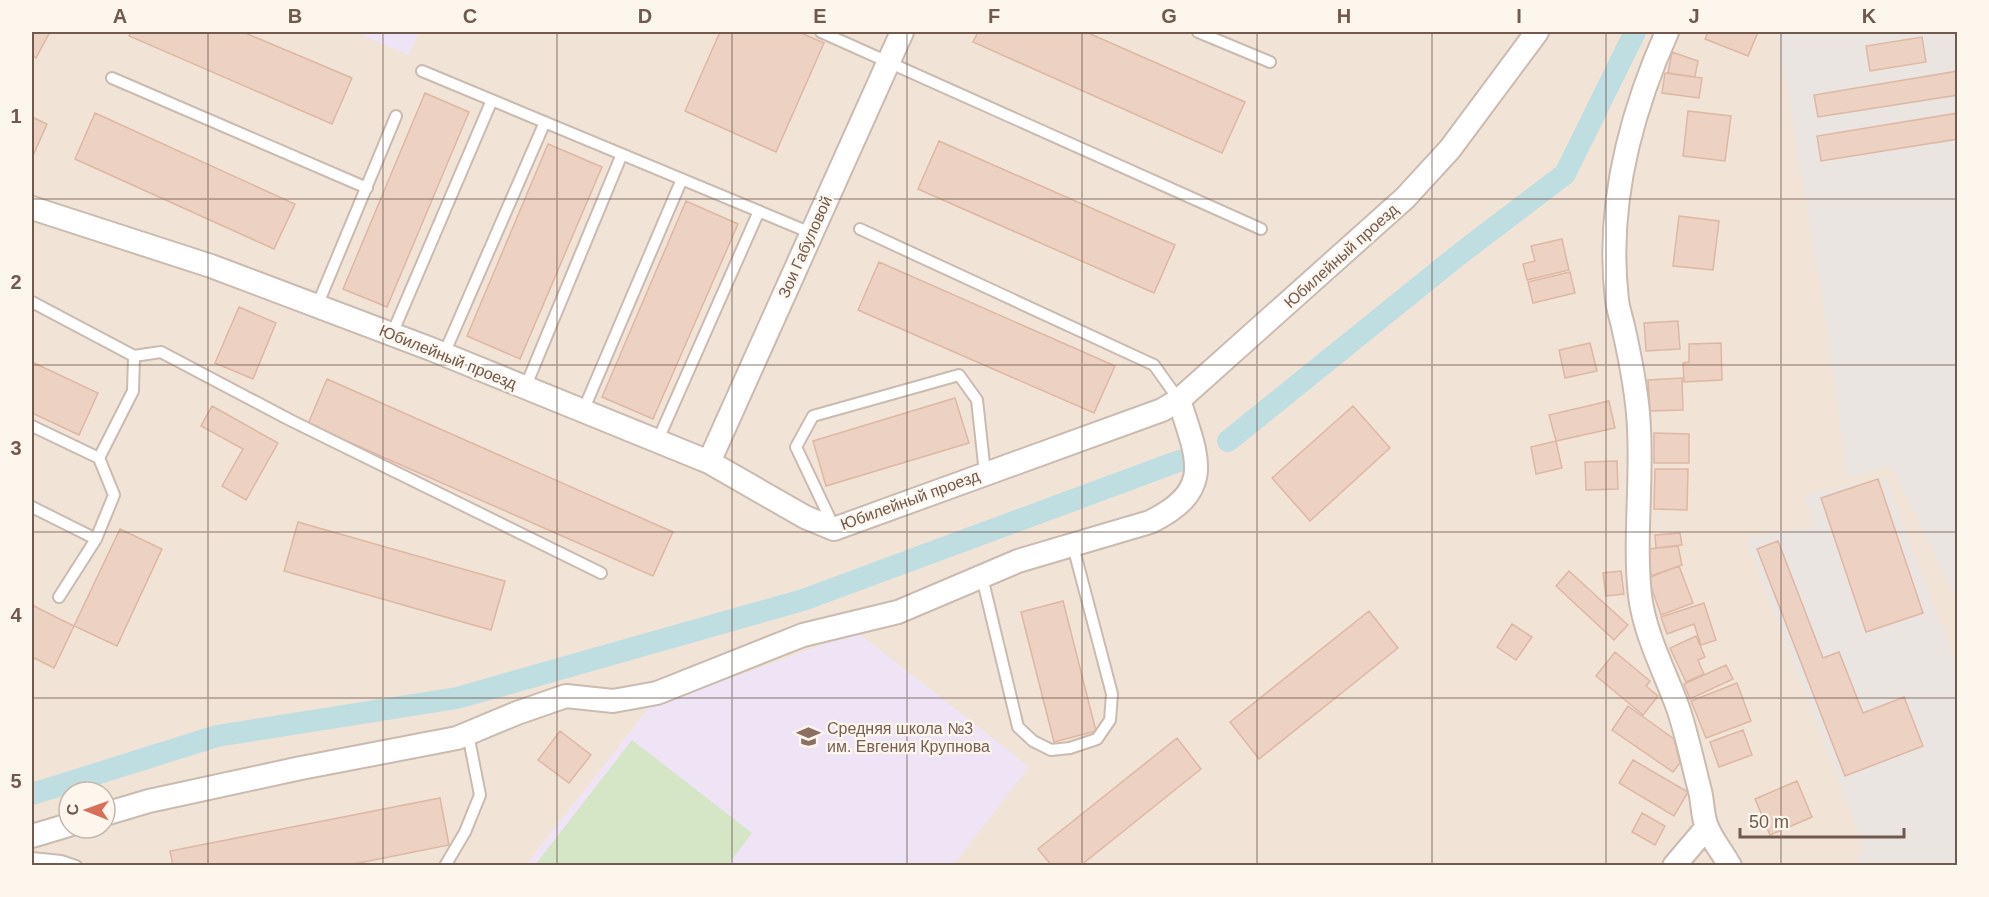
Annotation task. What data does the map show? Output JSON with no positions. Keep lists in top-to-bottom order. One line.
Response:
{"streets":{"street":["Зои Габуловой","Юбилейный проезд"]},"crossings":[["Зои Габуловой","Юбилейный проезд"]],"places":{"school or university":["Средняя школа №3 им. Евгения Крупнова"]},"scale_bar":"50 m","north":"left","grid":{"columns":["A","B","C","D","E","F","G","H","I","J","K"],"rows":["1","2","3","4","5"]}}
